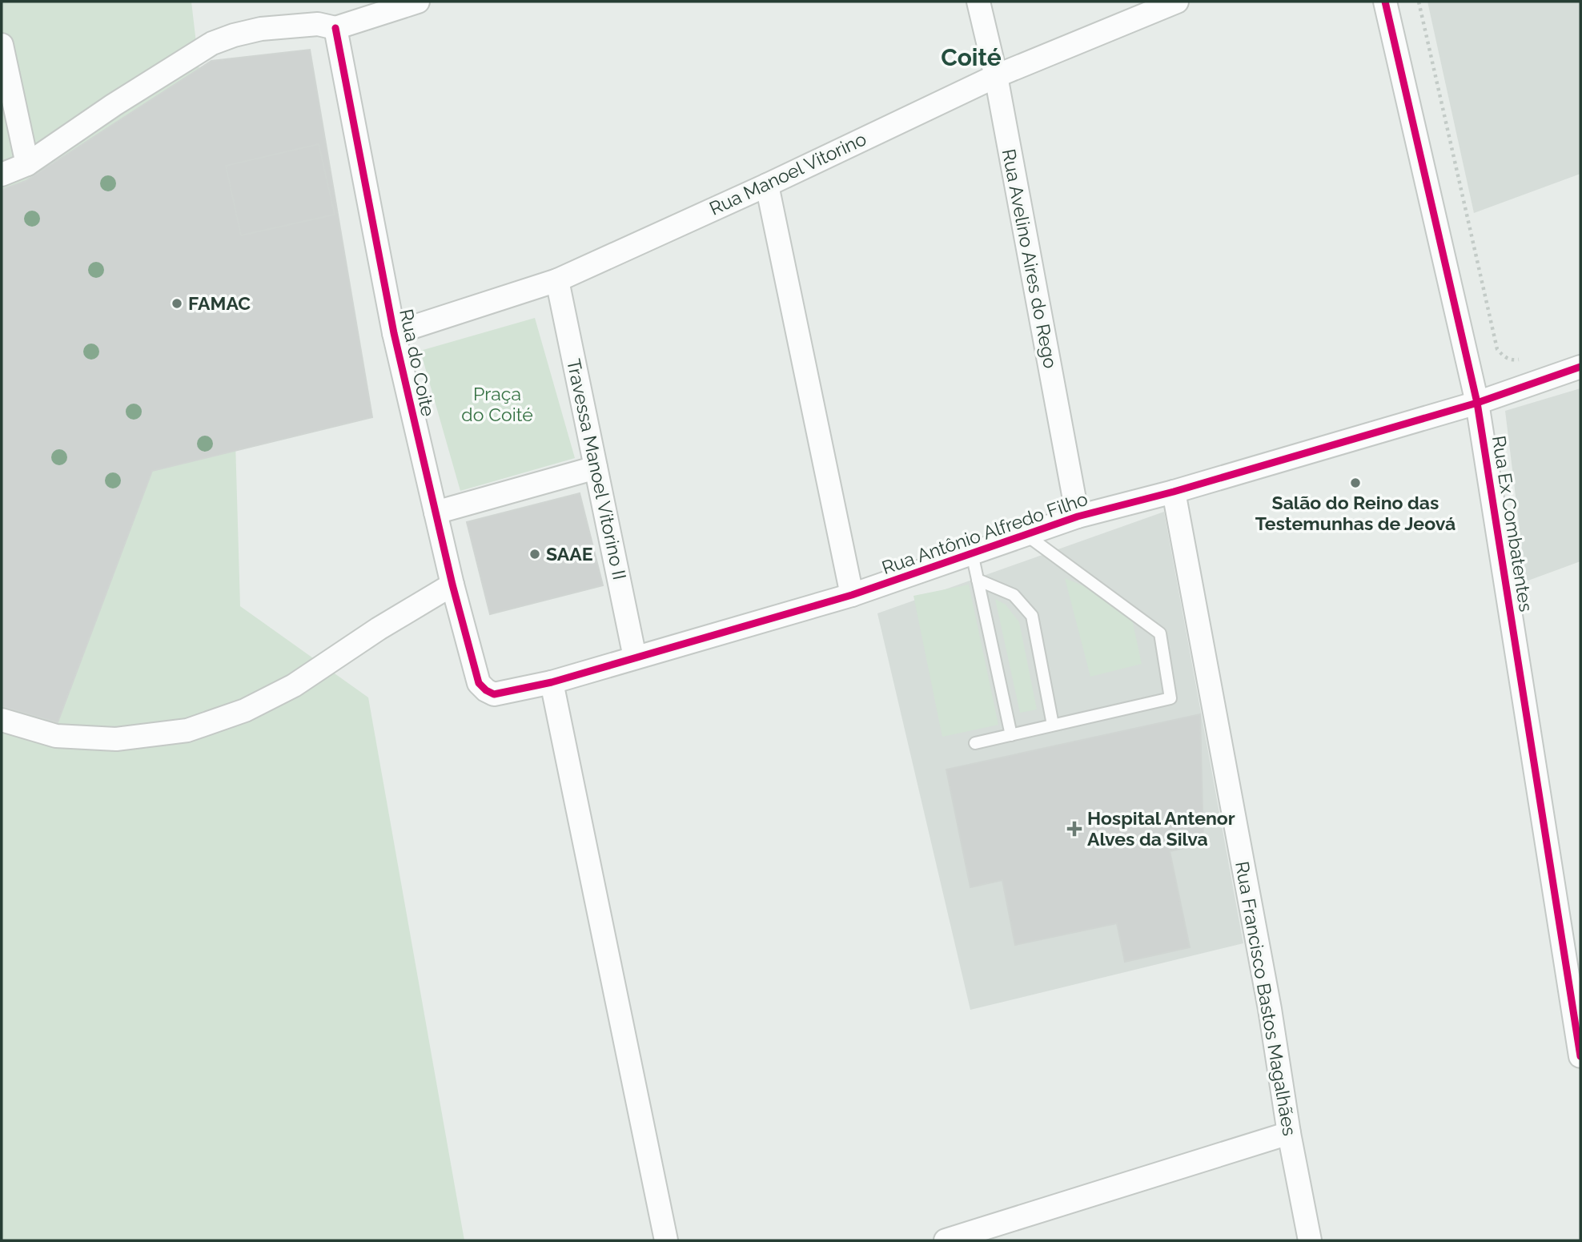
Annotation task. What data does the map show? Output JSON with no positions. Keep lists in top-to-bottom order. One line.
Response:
{"streets":{"street":["Rua Manoel Vitorino","Rua Avelino Aires do Rego","Rua do Coite","Travessa Manoel Vitorino II","Rua Ex Combatentes","Rua Antônio Alfredo Filho","Rua Francisco Bastos Magalhães"]},"crossings":[["Rua Manoel Vitorino","Rua Avelino Aires do Rego"],["Rua Manoel Vitorino","Rua do Coite"],["Rua Manoel Vitorino","Travessa Manoel Vitorino II"],["Rua Avelino Aires do Rego","Rua Antônio Alfredo Filho"],["Rua do Coite","Rua Antônio Alfredo Filho"],["Travessa Manoel Vitorino II","Rua Antônio Alfredo Filho"],["Rua Ex Combatentes","Rua Antônio Alfredo Filho"],["Rua Antônio Alfredo Filho","Rua Francisco Bastos Magalhães"]],"districts":["Coité"],"parks":["Praça do Coité"],"places":{"other":["FAMAC","Salão do Reino das Testemunhas de Jeová","SAAE"],"health":["Hospital Antenor Alves da Silva"]}}
